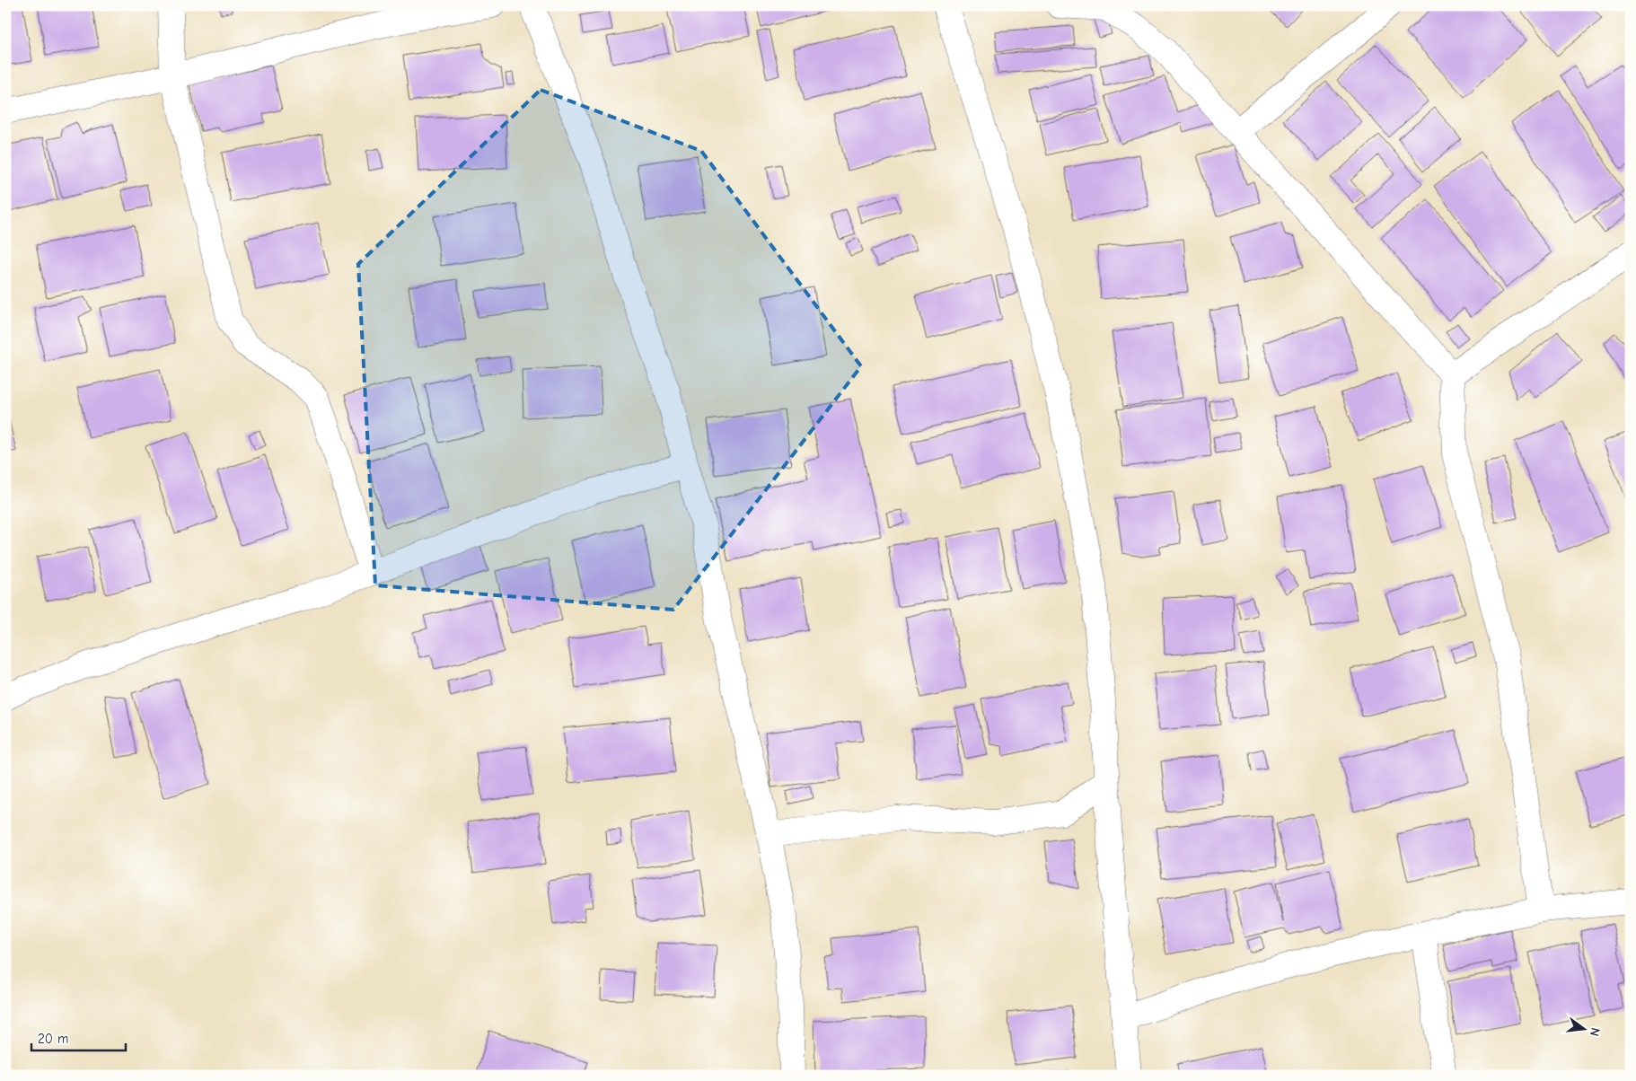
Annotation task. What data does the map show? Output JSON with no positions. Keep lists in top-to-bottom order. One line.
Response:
{"scale_bar":"20 m","north":"right"}
